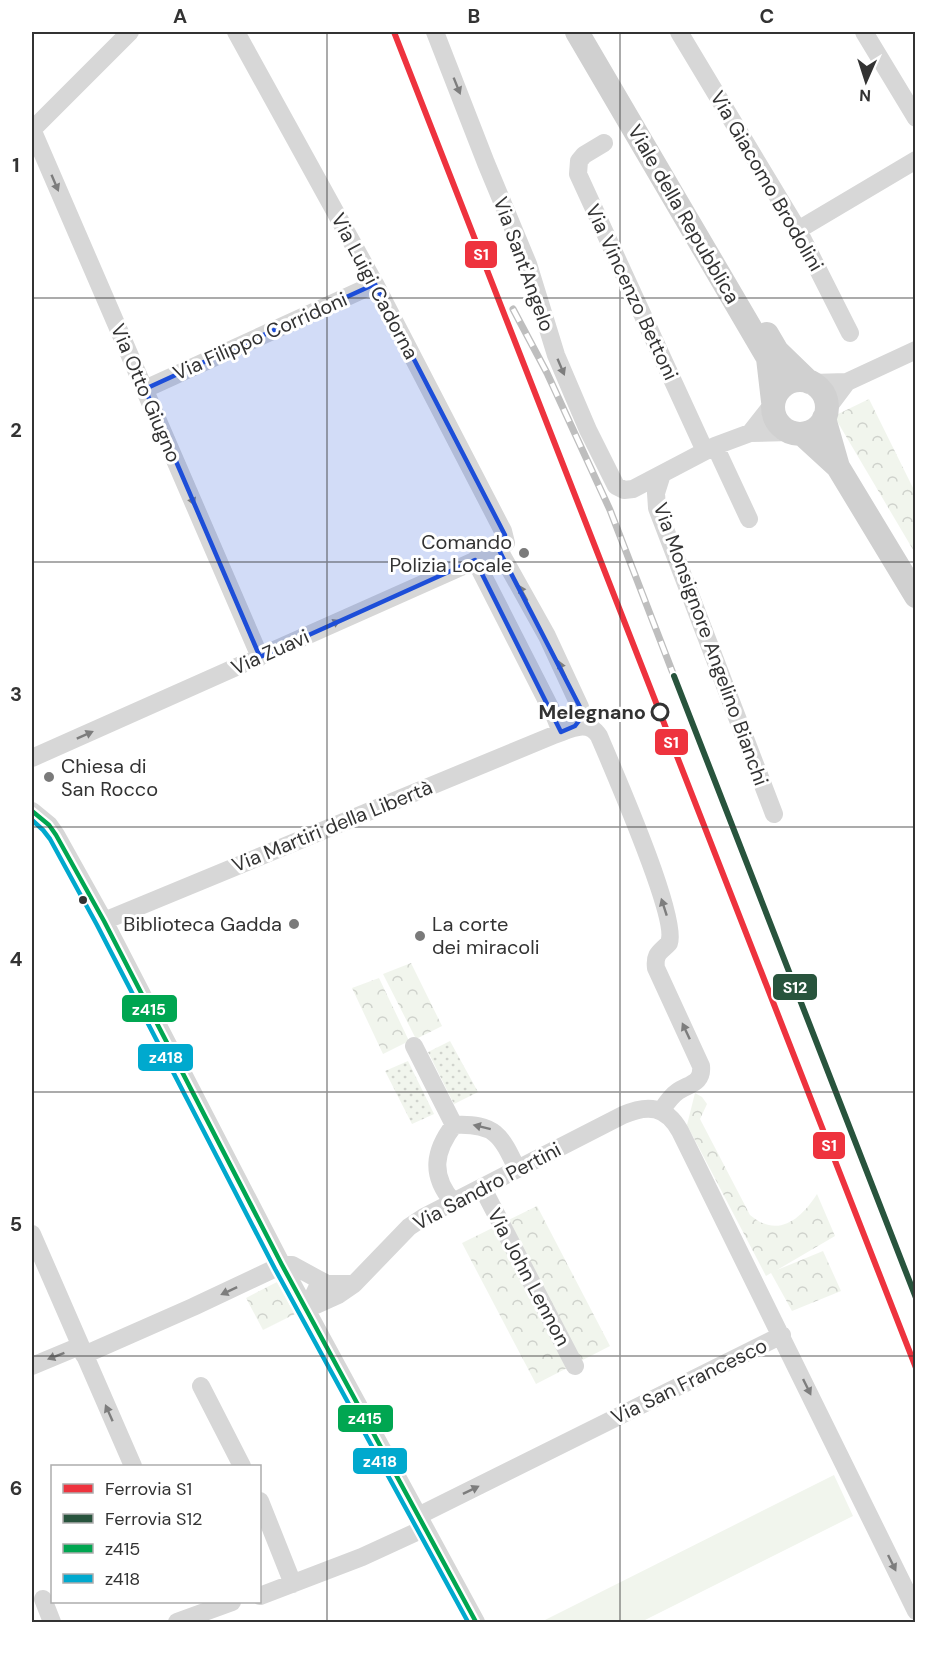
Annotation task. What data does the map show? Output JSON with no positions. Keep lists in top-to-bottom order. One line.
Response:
{"streets":{"street":["Via Giacomo Brodolini","Viale della Repubblica","Via Sant'Angelo","Via Luigi Cadorna","Via Vincenzo Bettoni","Via Filippo Corridoni","Via Otto Giugno","Via Monsignore Angelino Bianchi","Via Zuavi","Via Martiri della Libertà","Via Sandro Pertini","Via John Lennon","Via San Francesco"]},"crossings":[["Via Sant'Angelo","Via Monsignore Angelino Bianchi"],["Via Luigi Cadorna","Via Filippo Corridoni"],["Via Luigi Cadorna","Via Zuavi"],["Via Luigi Cadorna","Via Martiri della Libertà"],["Via Filippo Corridoni","Via Otto Giugno"],["Via Otto Giugno","Via Zuavi"],["Via Sandro Pertini","Via John Lennon"]],"one_way":["Via Sant'Angelo","Via Otto Giugno","Via Zuavi"],"places":["Comando Polizia Locale","Melegnano","Chiesa di San Rocco","Biblioteca Gadda","La corte dei miracoli"],"lines":["rail line S1","rail line S12","transit line z415","transit line z418"],"legend":["Ferrovia S1","Ferrovia S12","z415","z418"],"north":"bottom","grid":{"columns":["A","B","C"],"rows":["1","2","3","4","5","6"]}}
